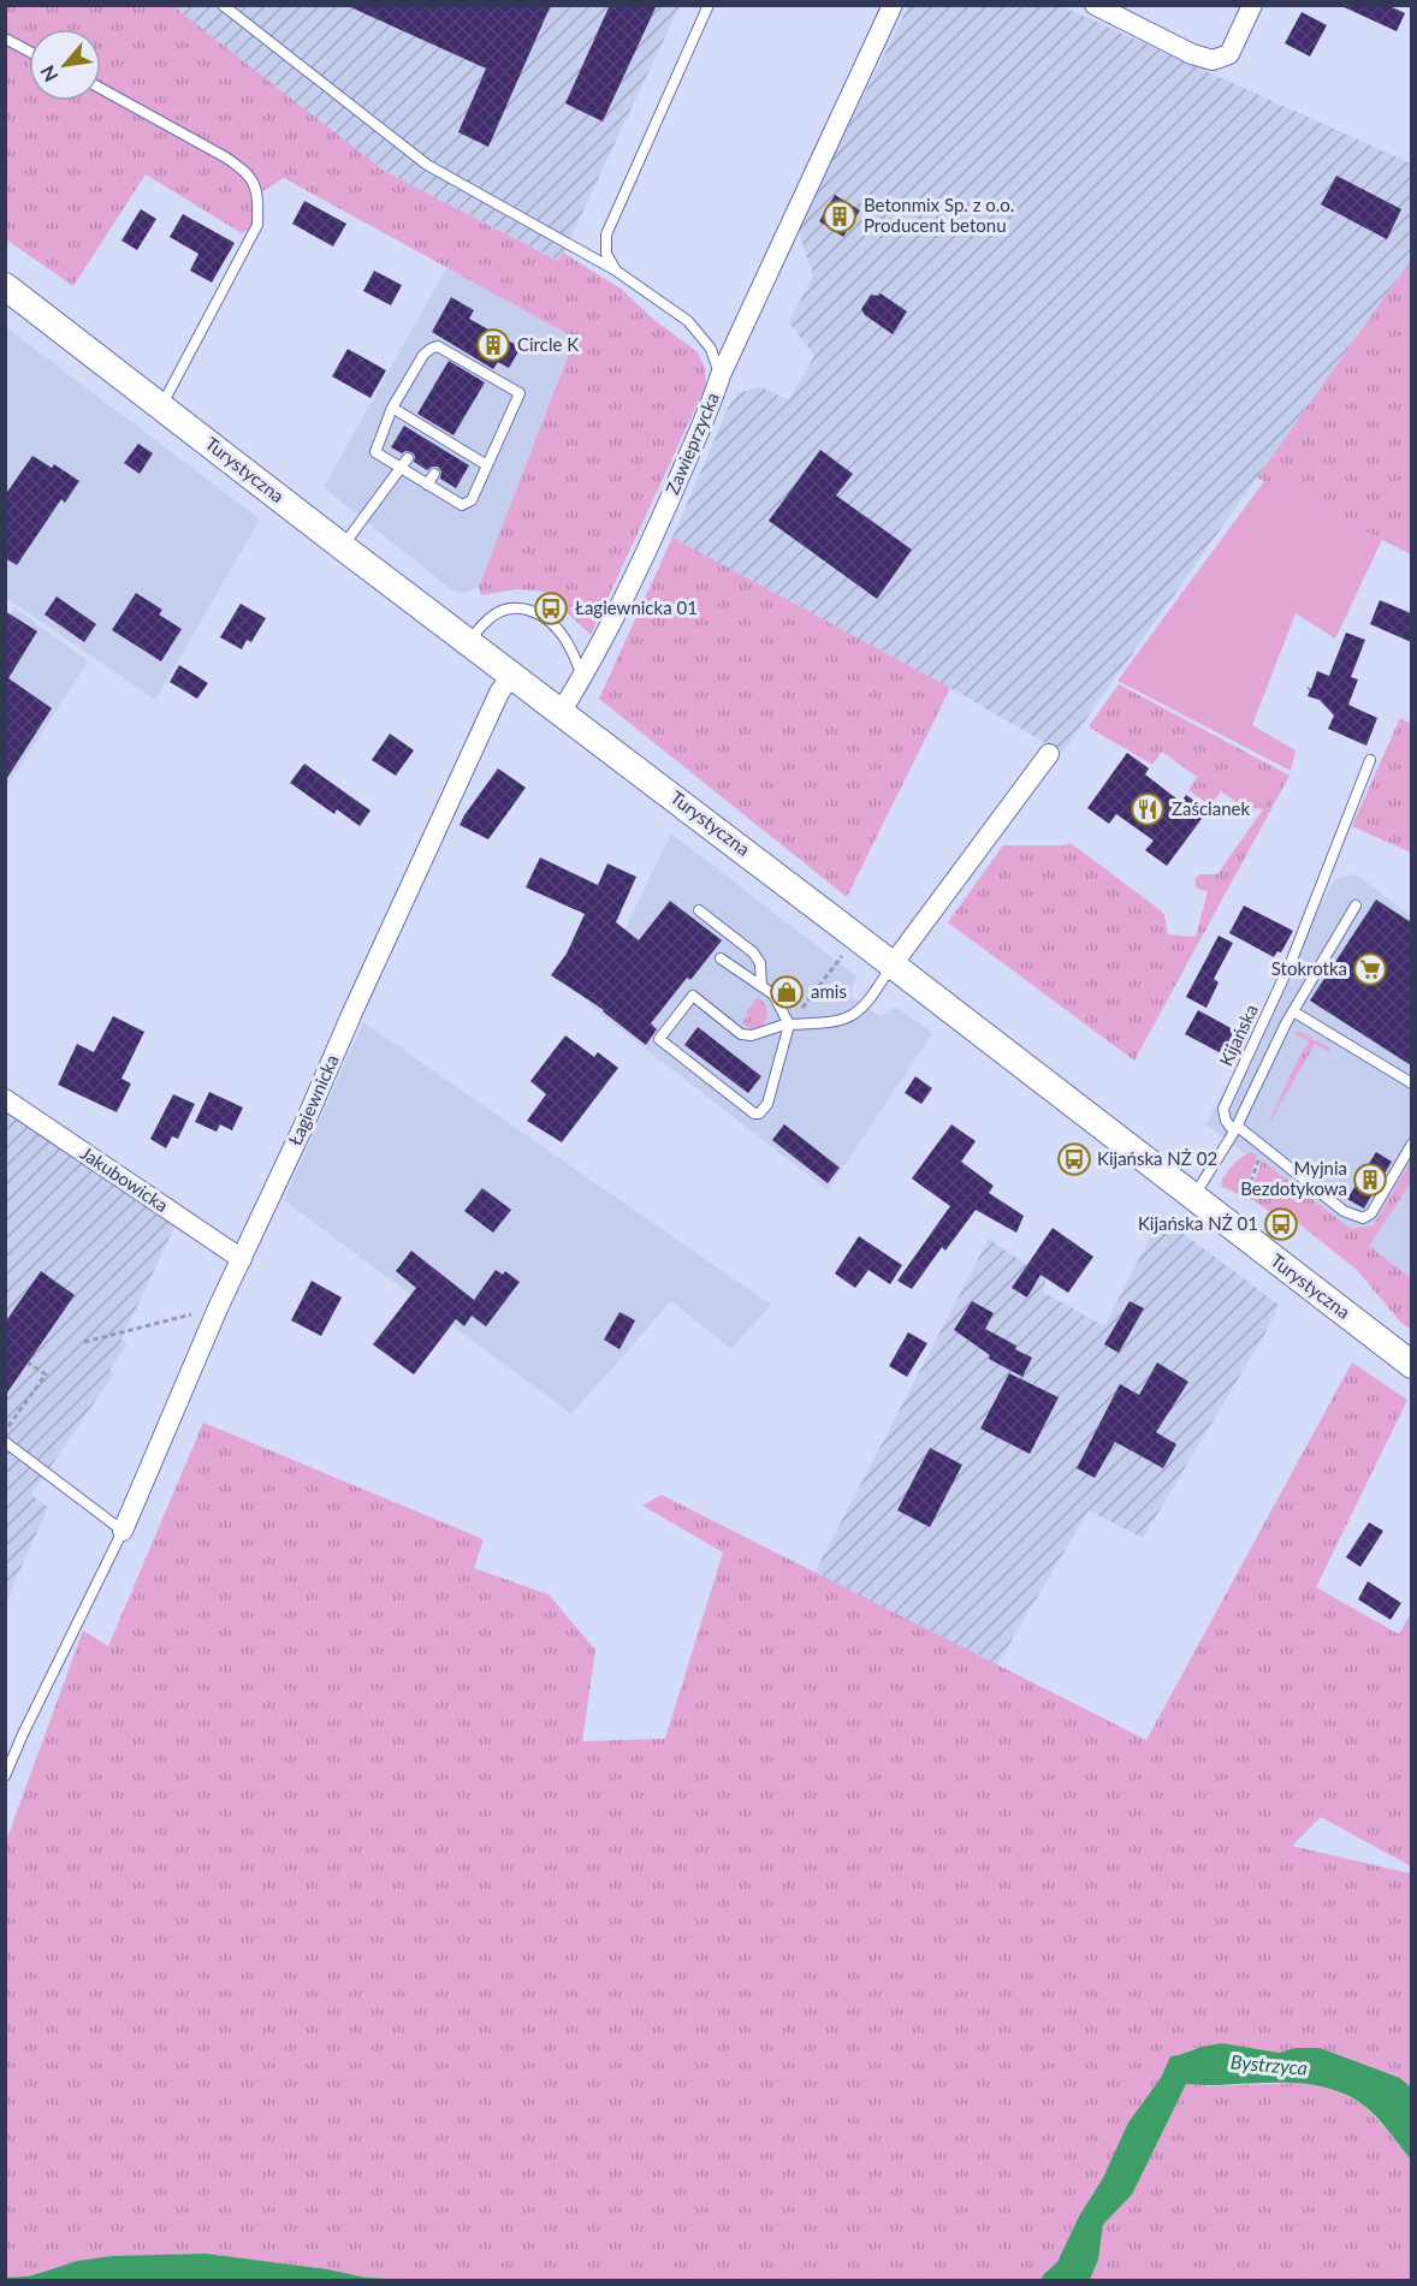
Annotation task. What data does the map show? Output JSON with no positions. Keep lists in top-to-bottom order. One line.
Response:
{"streets":{"main road":["Turystyczna"],"street":["Zawieprzycka","Łagiewnicka","Jakubowicka"],"lane":["Kijańska"]},"crossings":[["Zawieprzycka","Turystyczna"],["Turystyczna","Łagiewnicka"],["Łagiewnicka","Jakubowicka"]],"water":["Bystrzyca"],"places":{"building":["Betonmix Sp. z o.o. Producent betonu","Circle K","Myjnia Bezdotykowa"],"bus stop":["Łagiewnicka 01","Kijańska NŻ 02","Kijańska NŻ 01"],"restaurant":["Zaścianek"],"supermarket":["Stokrotka"],"shop":["amis"]},"north":"bottom left"}
